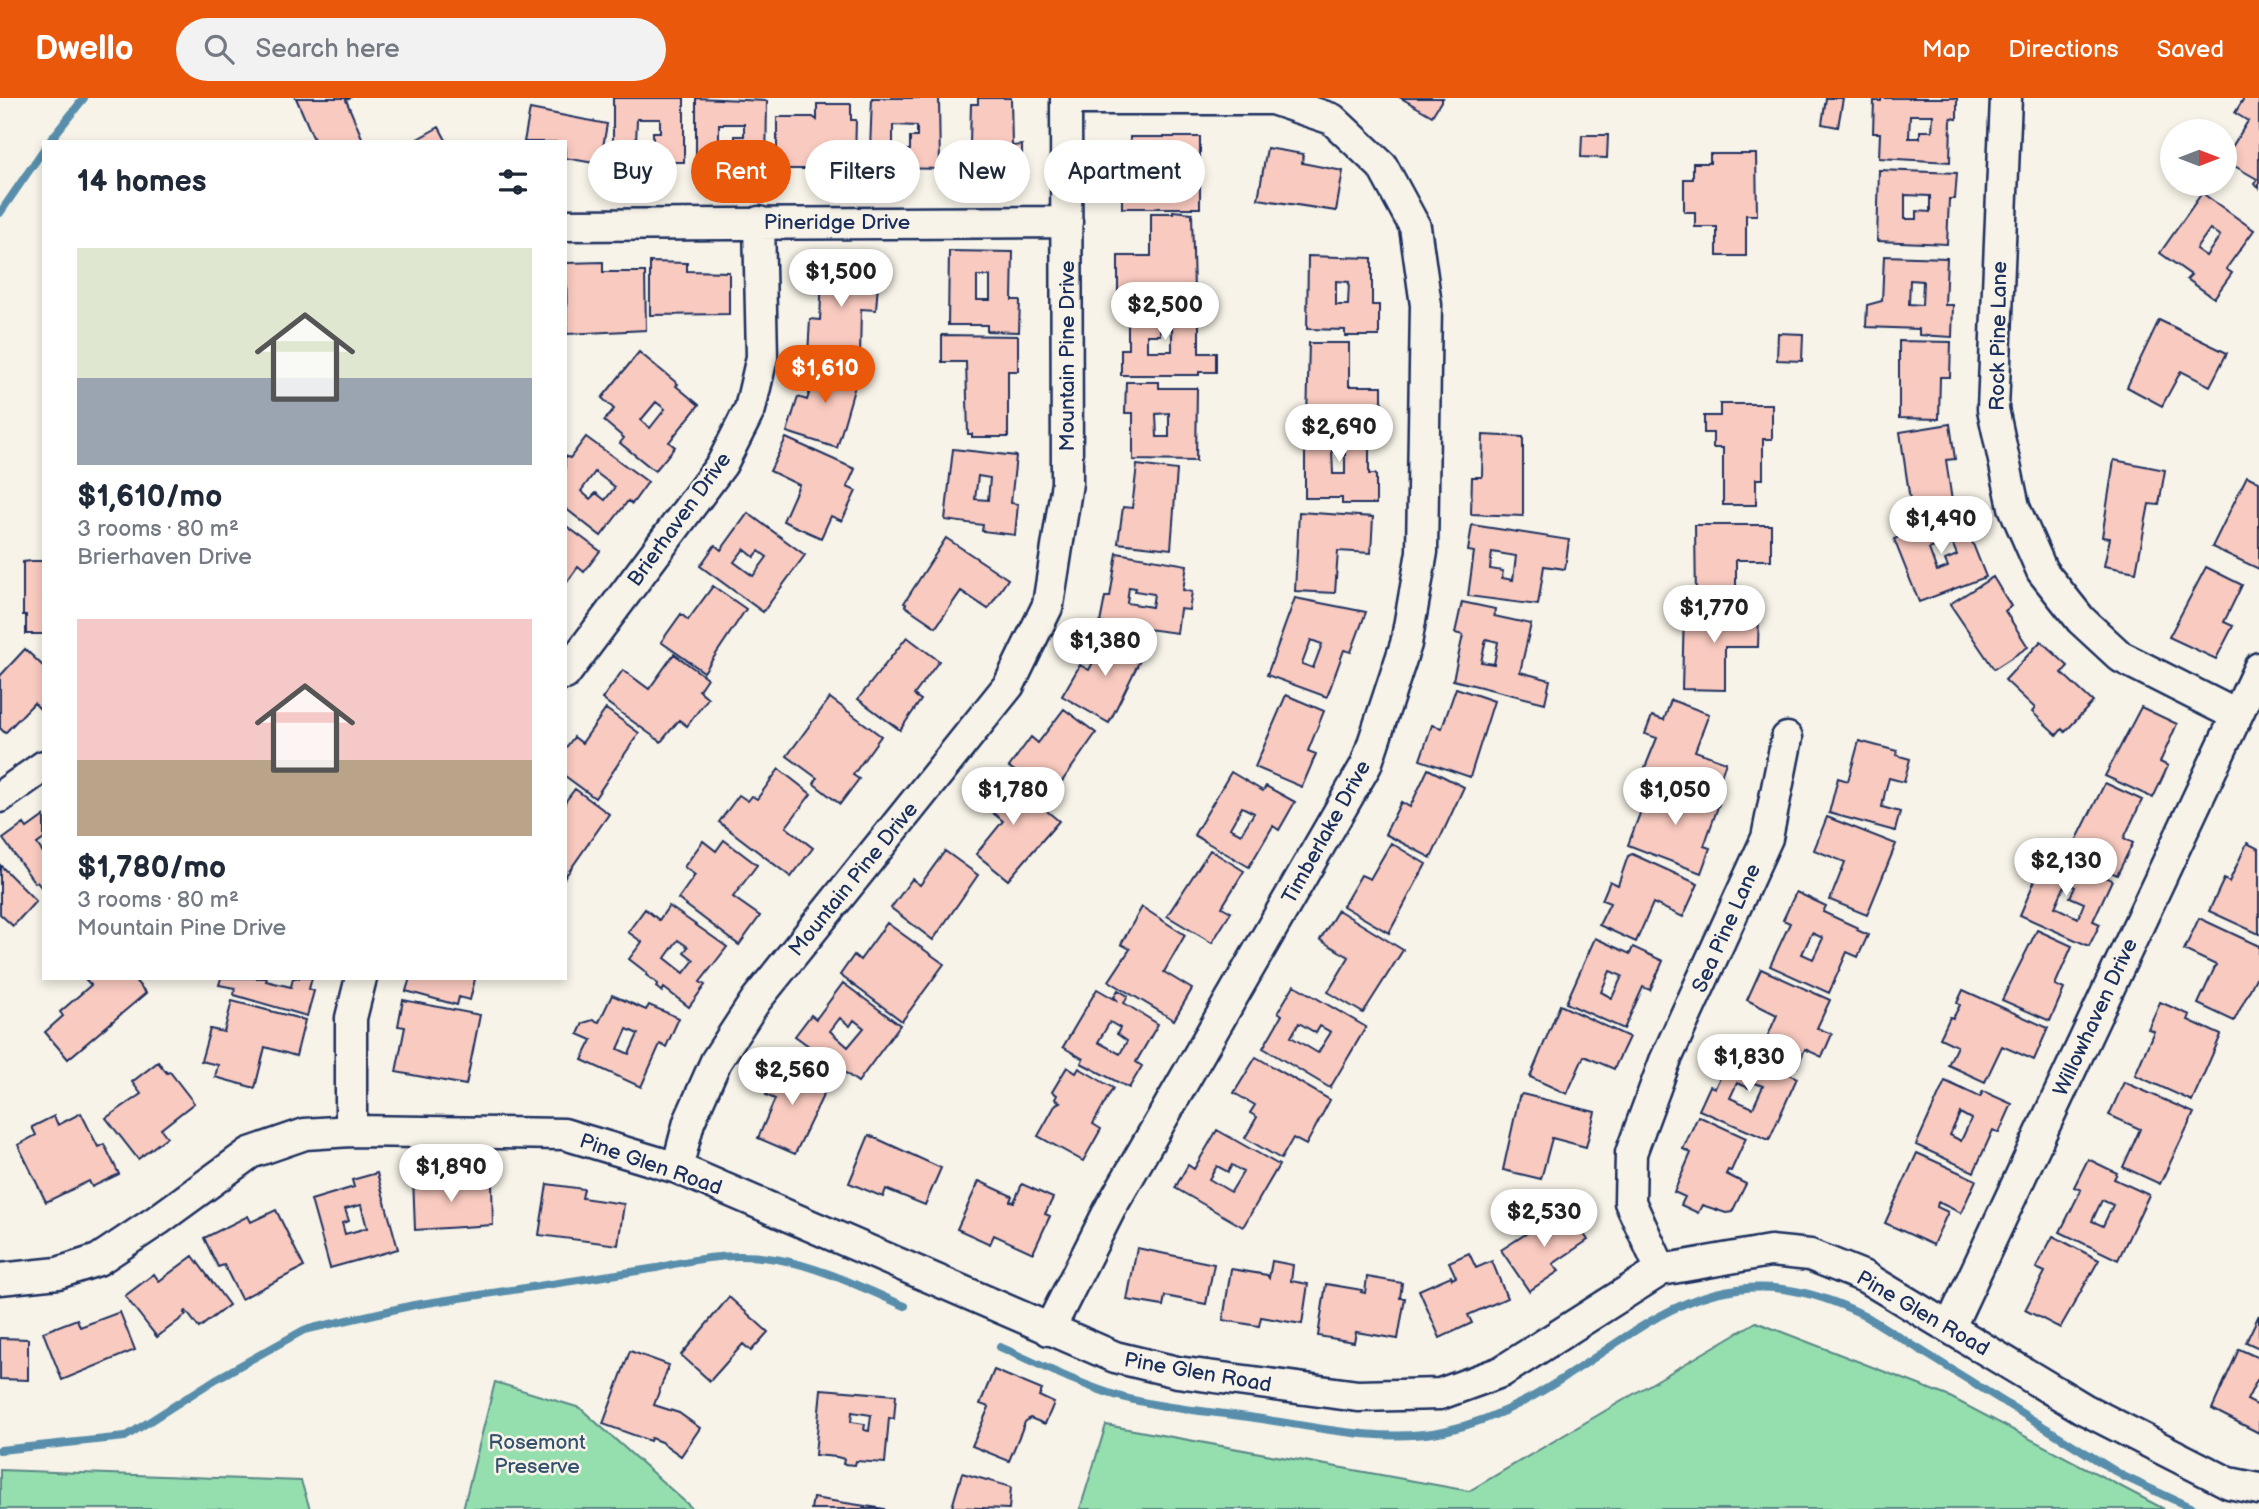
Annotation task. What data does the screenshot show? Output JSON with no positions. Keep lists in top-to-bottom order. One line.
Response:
{"streets":{"street":["Pineridge Drive","Rock Pine Lane","Mountain Pine Drive","Brierhaven Drive","Timberlake Drive","Sea Pine Lane","Willowhaven Drive","Pine Glen Road"]},"crossings":[["Pineridge Drive","Mountain Pine Drive"],["Pineridge Drive","Brierhaven Drive"],["Rock Pine Lane","Willowhaven Drive"],["Mountain Pine Drive","Timberlake Drive"],["Mountain Pine Drive","Pine Glen Road"],["Timberlake Drive","Pine Glen Road"],["Sea Pine Lane","Pine Glen Road"],["Willowhaven Drive","Pine Glen Road"]],"parks":["Rosemont Preserve"],"north":"right","page":{"header":"Dwello","search":"Search here","nav":["Map","Directions","Saved"],"chip":["Buy","Rent","Filters","New","Apartment"],"heading":"14 homes","list":[{"name":"$1,610/mo","note":"3 rooms · 80 m² · Brierhaven Drive"},{"name":"$1,780/mo","note":"3 rooms · 80 m² · Mountain Pine Drive"}],"price":["$1,500","$2,500","$1,610","$2,690","$1,490","$1,770","$1,380","$1,780","$1,050","$2,130","$1,830","$2,560","$1,890","$2,530"]}}
